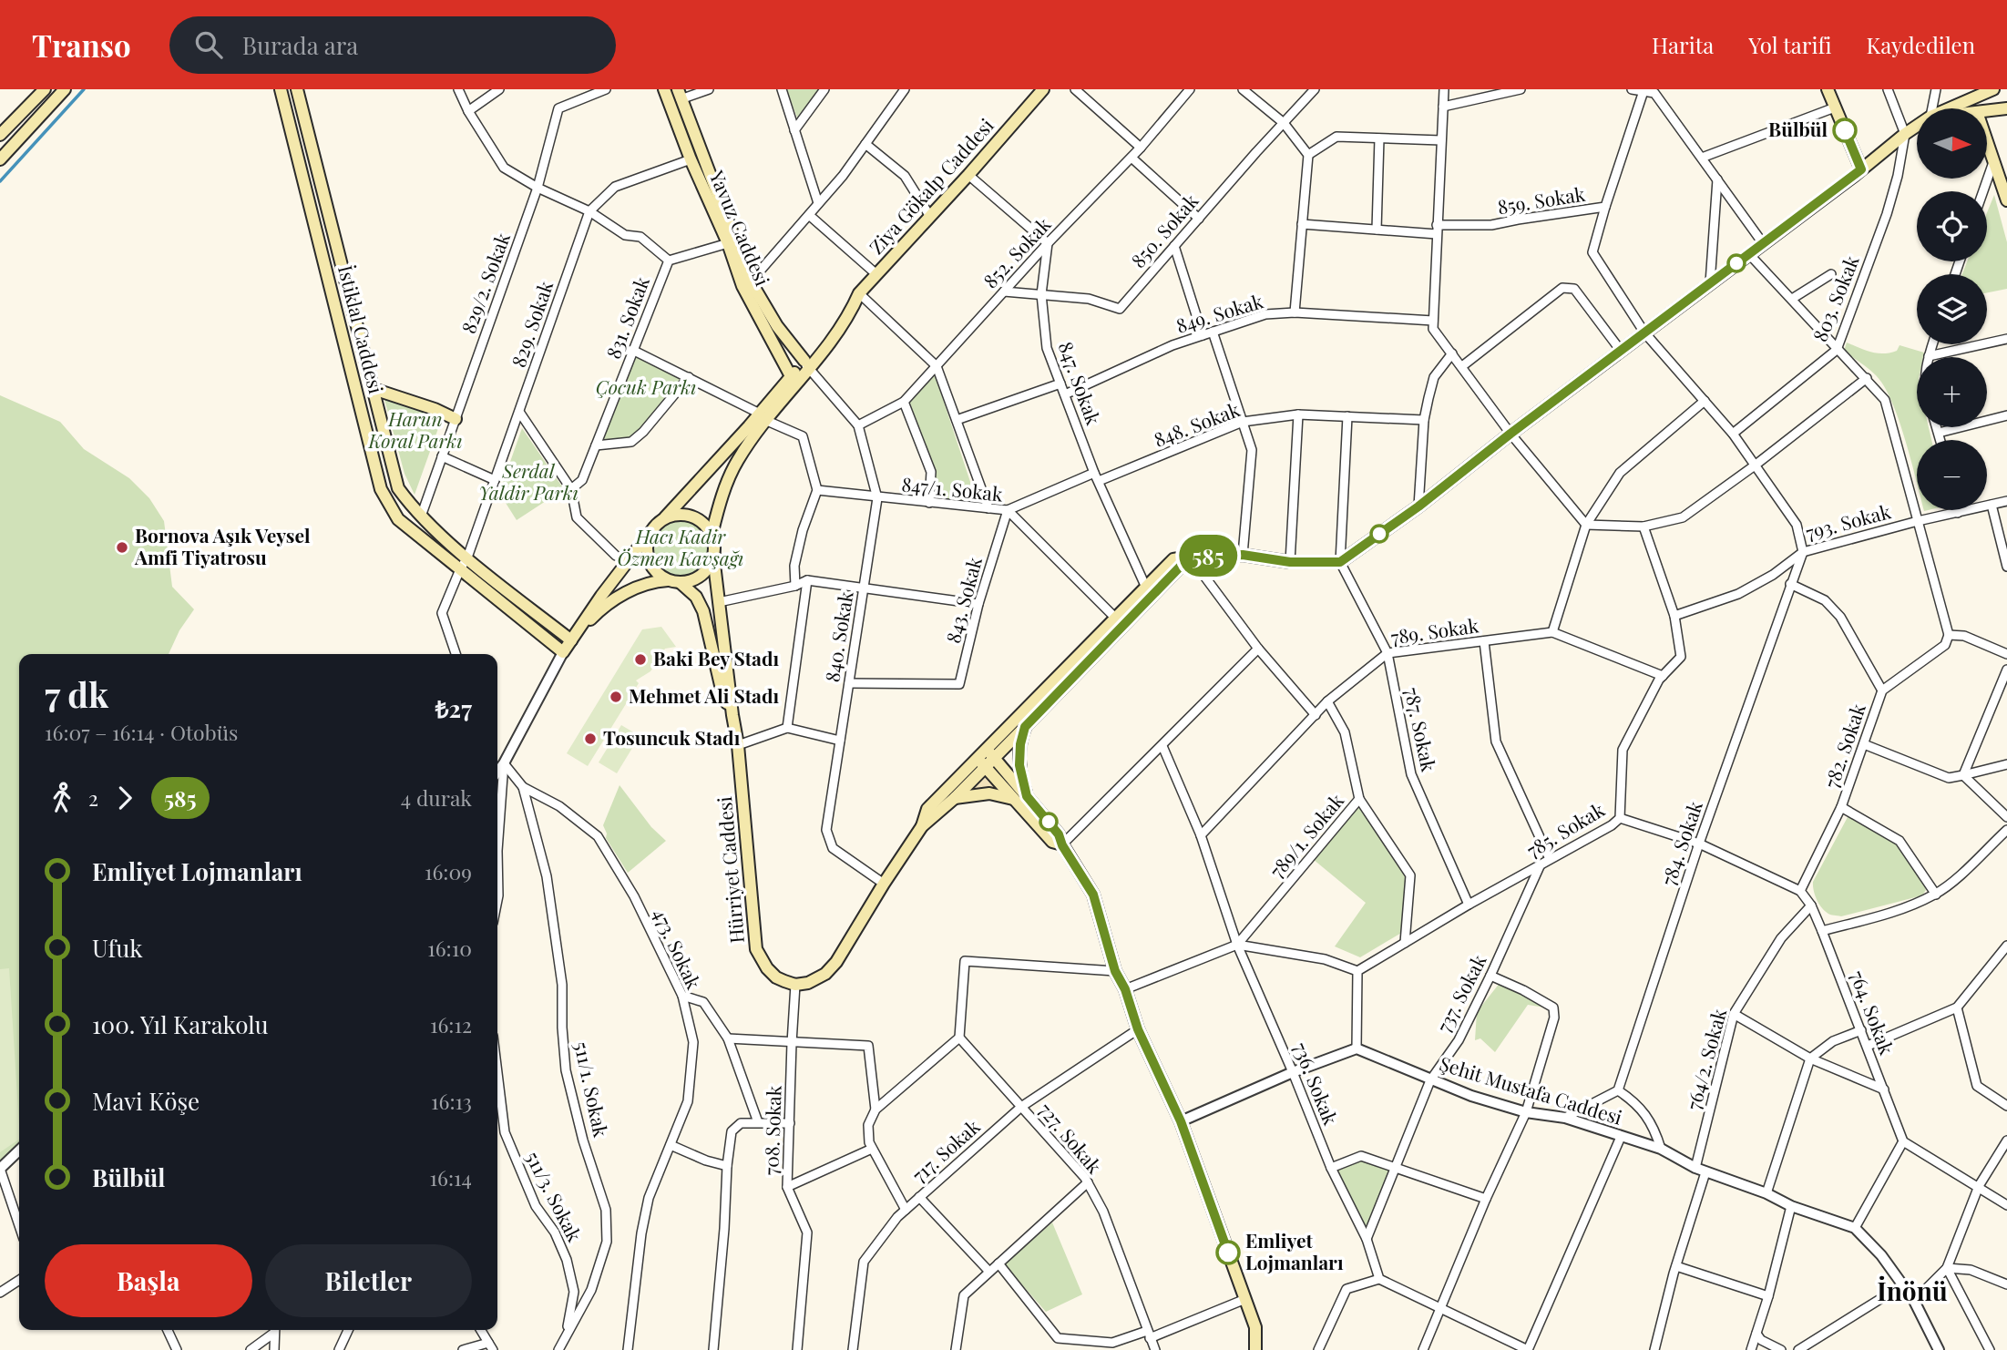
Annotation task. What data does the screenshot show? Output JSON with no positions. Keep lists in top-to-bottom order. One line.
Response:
{"streets":{"main road":["Ziya Gökalp Caddesi","Yavuz Caddesi","İstiklal Caddesi","Hürriyet Caddesi"],"street":["859. Sokak","850. Sokak","852. Sokak","829/2. Sokak","803. Sokak","849. Sokak","831. Sokak","829. Sokak","847. Sokak","848. Sokak","847/1. Sokak","793. Sokak","843. Sokak","789. Sokak","840. Sokak","787. Sokak","782. Sokak","785. Sokak","789/1. Sokak","784. Sokak","473. Sokak","737. Sokak","764. Sokak","764/2. Sokak","736. Sokak","511/1. Sokak","Şehit Mustafa Caddesi","708. Sokak","727. Sokak","717. Sokak","511/3. Sokak"]},"crossings":[["Ziya Gökalp Caddesi","Yavuz Caddesi"],["Ziya Gökalp Caddesi","840. Sokak"],["Yavuz Caddesi","831. Sokak"],["Yavuz Caddesi","829. Sokak"],["Yavuz Caddesi","840. Sokak"],["850. Sokak","852. Sokak"],["850. Sokak","847. Sokak"],["852. Sokak","847. Sokak"],["852. Sokak","840. Sokak"],["829/2. Sokak","İstiklal Caddesi"],["849. Sokak","847. Sokak"],["829. Sokak","İstiklal Caddesi"],["847. Sokak","848. Sokak"],["847/1. Sokak","843. Sokak"],["847/1. Sokak","840. Sokak"],["793. Sokak","785. Sokak"],["793. Sokak","784. Sokak"],["843. Sokak","840. Sokak"],["789. Sokak","787. Sokak"],["789. Sokak","785. Sokak"],["789. Sokak","789/1. Sokak"],["789. Sokak","736. Sokak"],["787. Sokak","785. Sokak"],["782. Sokak","764. Sokak"],["785. Sokak","737. Sokak"],["785. Sokak","764. Sokak"],["789/1. Sokak","736. Sokak"],["784. Sokak","764. Sokak"],["784. Sokak","Şehit Mustafa Caddesi"],["Hürriyet Caddesi","708. Sokak"],["473. Sokak","511/1. Sokak"],["737. Sokak","736. Sokak"],["737. Sokak","Şehit Mustafa Caddesi"],["764. Sokak","764/2. Sokak"],["764/2. Sokak","Şehit Mustafa Caddesi"],["511/1. Sokak","511/3. Sokak"],["727. Sokak","717. Sokak"]],"districts":["İnönü"],"parks":["Çocuk Parkı","Harun Koral Parkı","Serdal Yaldir Parkı","Hacı Kadir Özmen Kavşağı"],"places":["Bülbül","Bornova Aşık Veysel Amfi Tiyatrosu","Baki Bey Stadı","Mehmet Ali Stadı","Tosuncuk Stadı","Emliyet Lojmanları"],"lines":["bus line 585"],"north":"right","page":{"header":"Transo","search":"Burada ara","nav":["Harita","Yol tarifi","Kaydedilen"],"on_map":"585","map_buttons":["+","−"],"heading":["7 dk","16:07 – 16:14 · Otobüs","₺27"],"legs":["2","585","4 durak"],"list":[{"name":"Emliyet Lojmanları","value":"16:09"},{"name":"Ufuk","value":"16:10"},{"name":"100. Yıl Karakolu","value":"16:12"},{"name":"Mavi Köşe","value":"16:13"},{"name":"Bülbül","value":"16:14"}],"buttons":["Başla","Biletler"]}}
